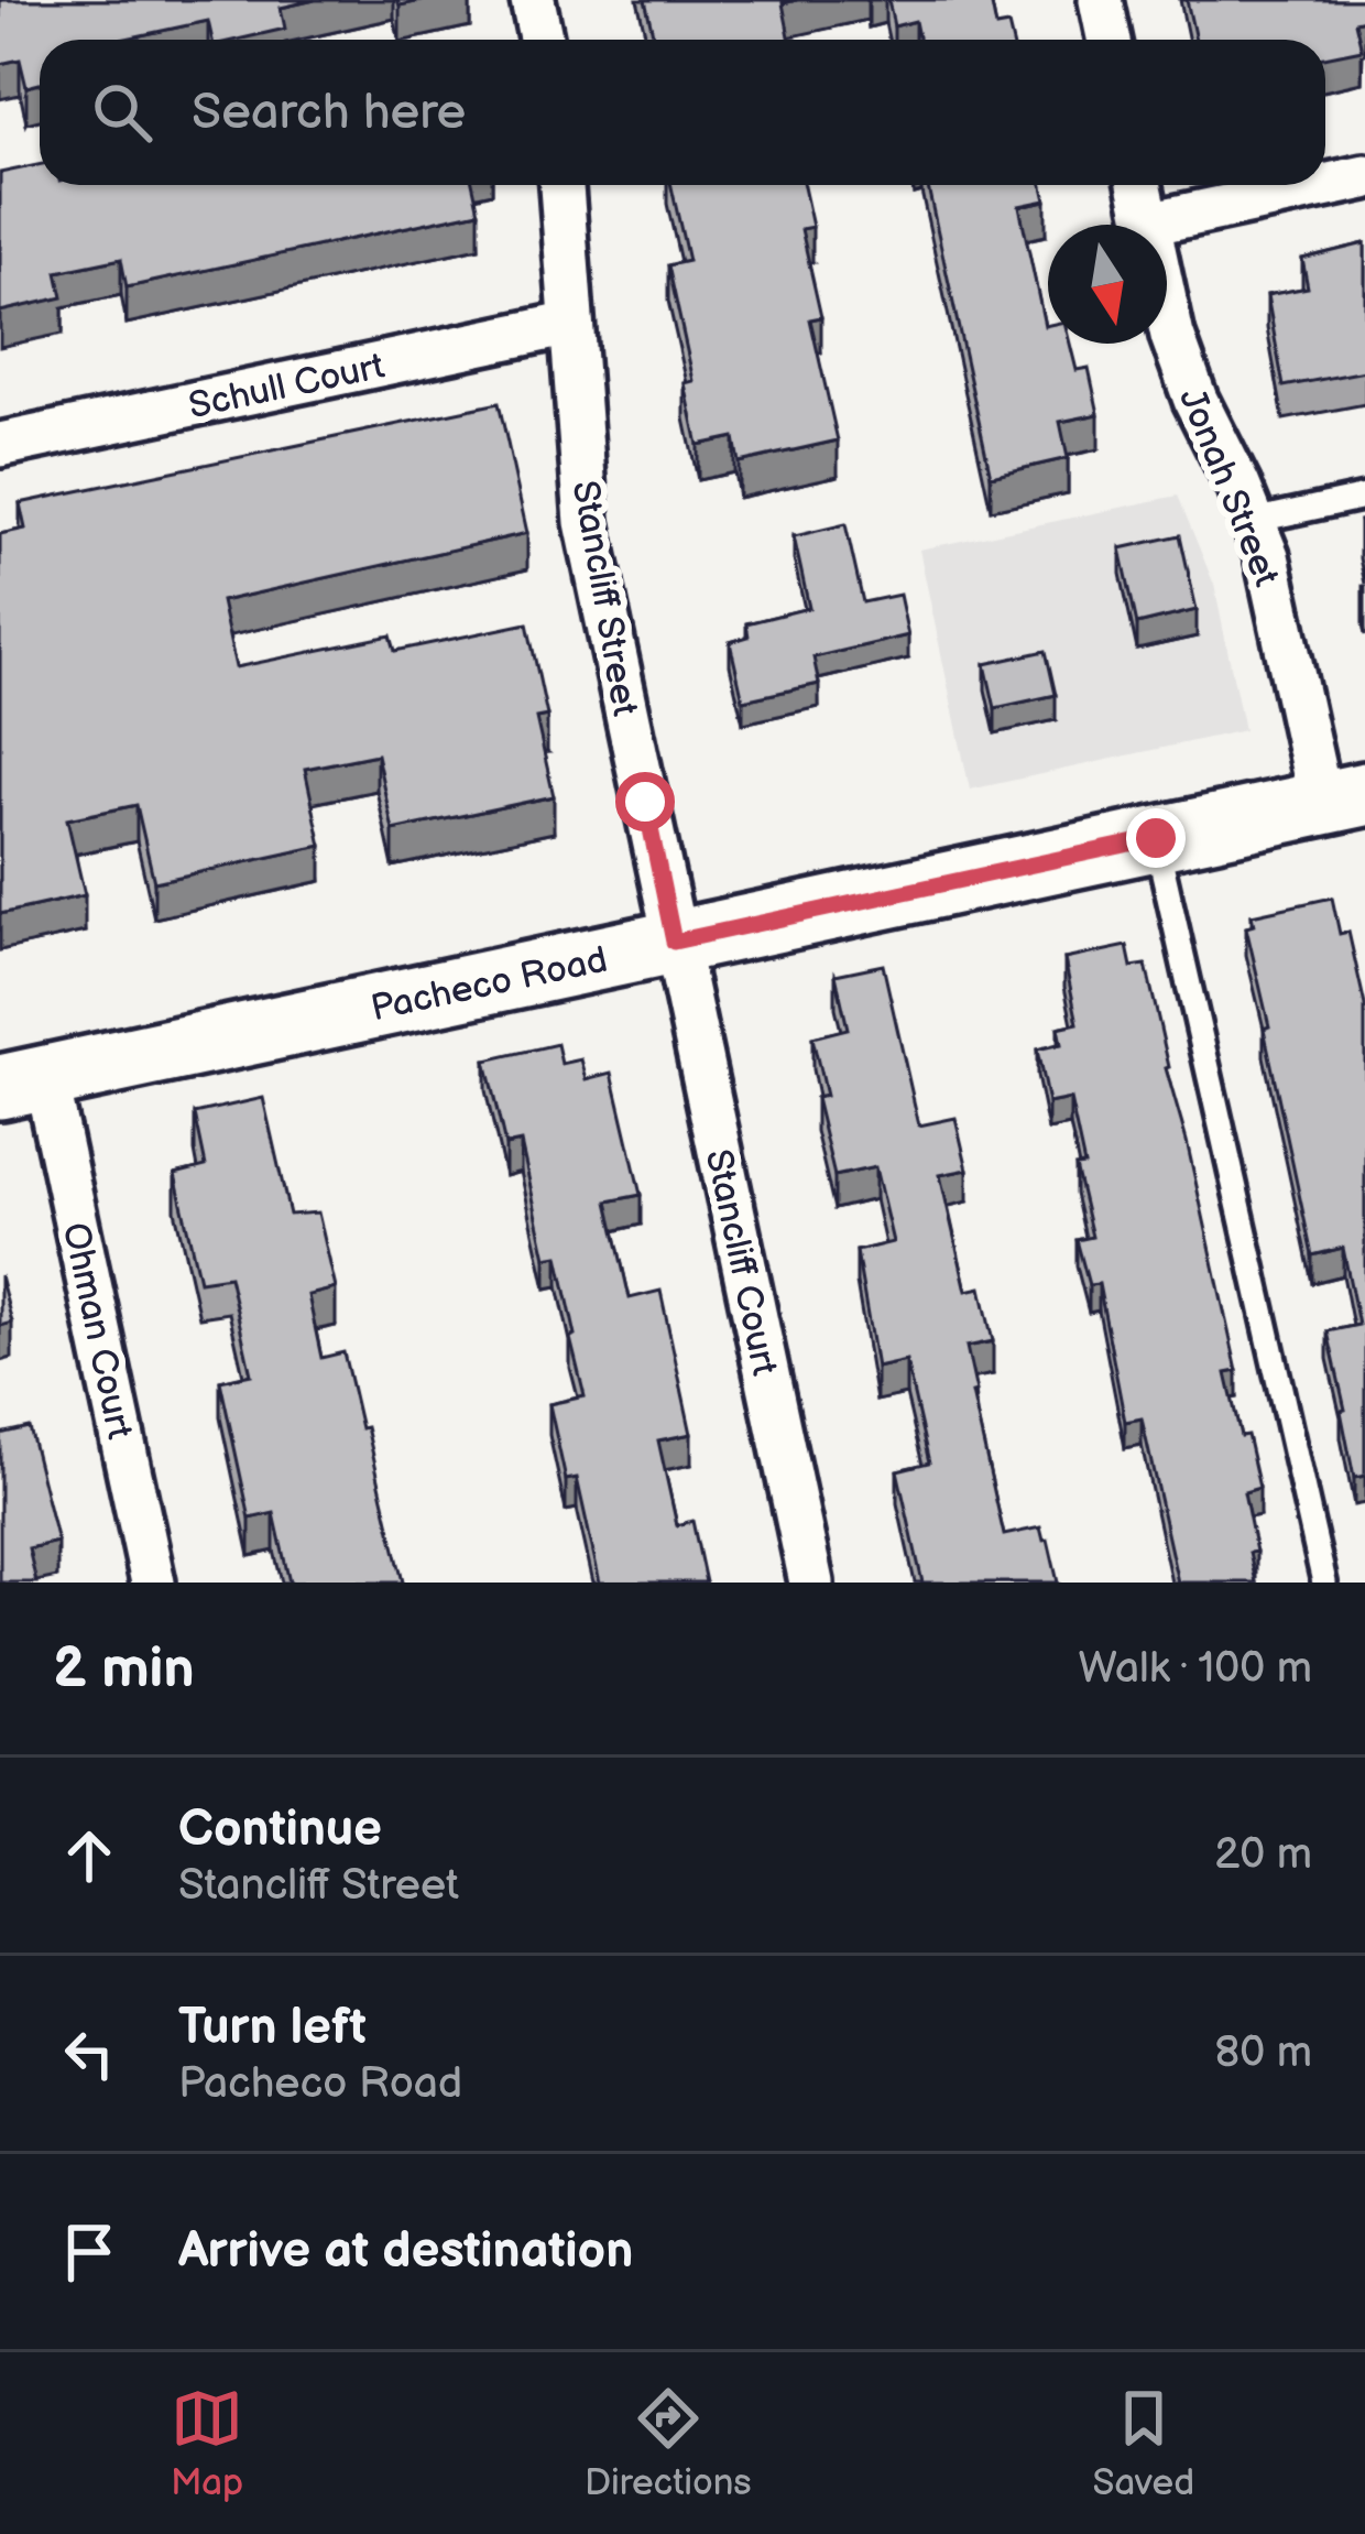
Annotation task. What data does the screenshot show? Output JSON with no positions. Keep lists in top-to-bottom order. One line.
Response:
{"streets":{"street":["Schull Court","Jonah Street","Stancliff Street","Pacheco Road","Stancliff Court","Ohman Court"]},"crossings":[["Schull Court","Stancliff Street"],["Jonah Street","Pacheco Road"],["Stancliff Street","Pacheco Road"],["Stancliff Street","Stancliff Court"],["Pacheco Road","Stancliff Court"],["Pacheco Road","Ohman Court"]],"north":"bottom","page":{"search":"Search here","heading":["2 min","Walk · 100 m"],"list":[["Continue","Stancliff Street","20 m"],["Turn left","Pacheco Road","80 m"],"Arrive at destination"],"nav":["Map","Directions","Saved"]}}
